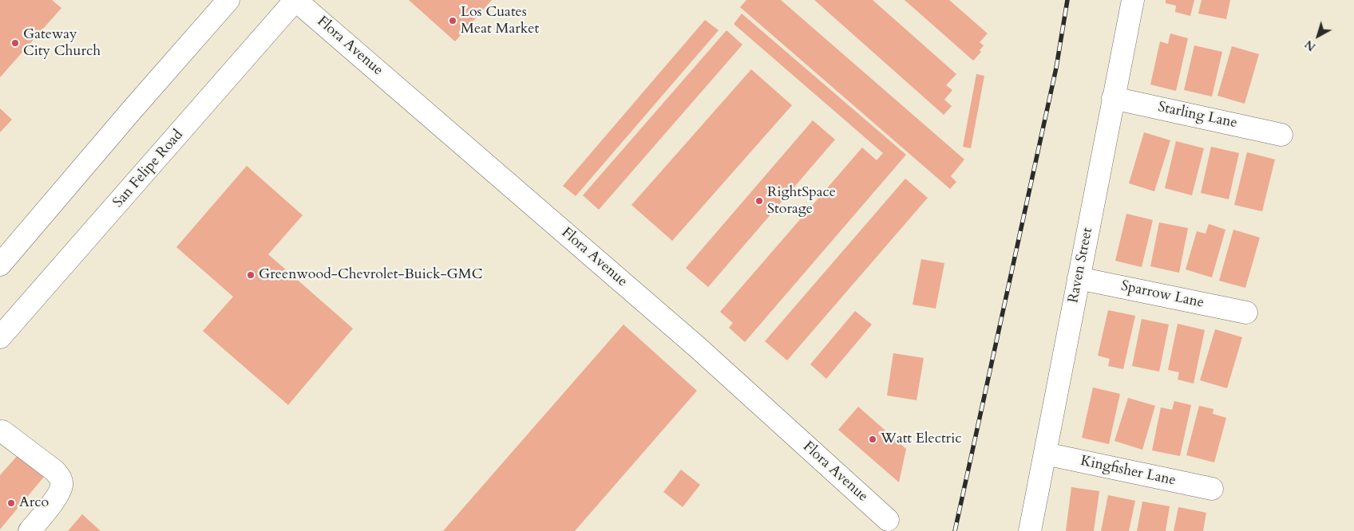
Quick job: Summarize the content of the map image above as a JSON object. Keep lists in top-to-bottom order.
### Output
{
  "streets": {
    "street": [
      "Flora Avenue",
      "Starling Lane",
      "San Felipe Road",
      "Raven Street",
      "Sparrow Lane",
      "Kingfisher Lane"
    ]
  },
  "crossings": [
    ["Flora Avenue", "San Felipe Road"],
    ["Starling Lane", "Raven Street"],
    ["Raven Street", "Sparrow Lane"],
    ["Raven Street", "Kingfisher Lane"]
  ],
  "places": [
    "Los Cuates Meat Market",
    "Gateway City Church",
    "RightSpace Storage",
    "Greenwood-Chevrolet-Buick-GMC",
    "Watt Electric",
    "Arco"
  ],
  "north": "bottom left"
}
